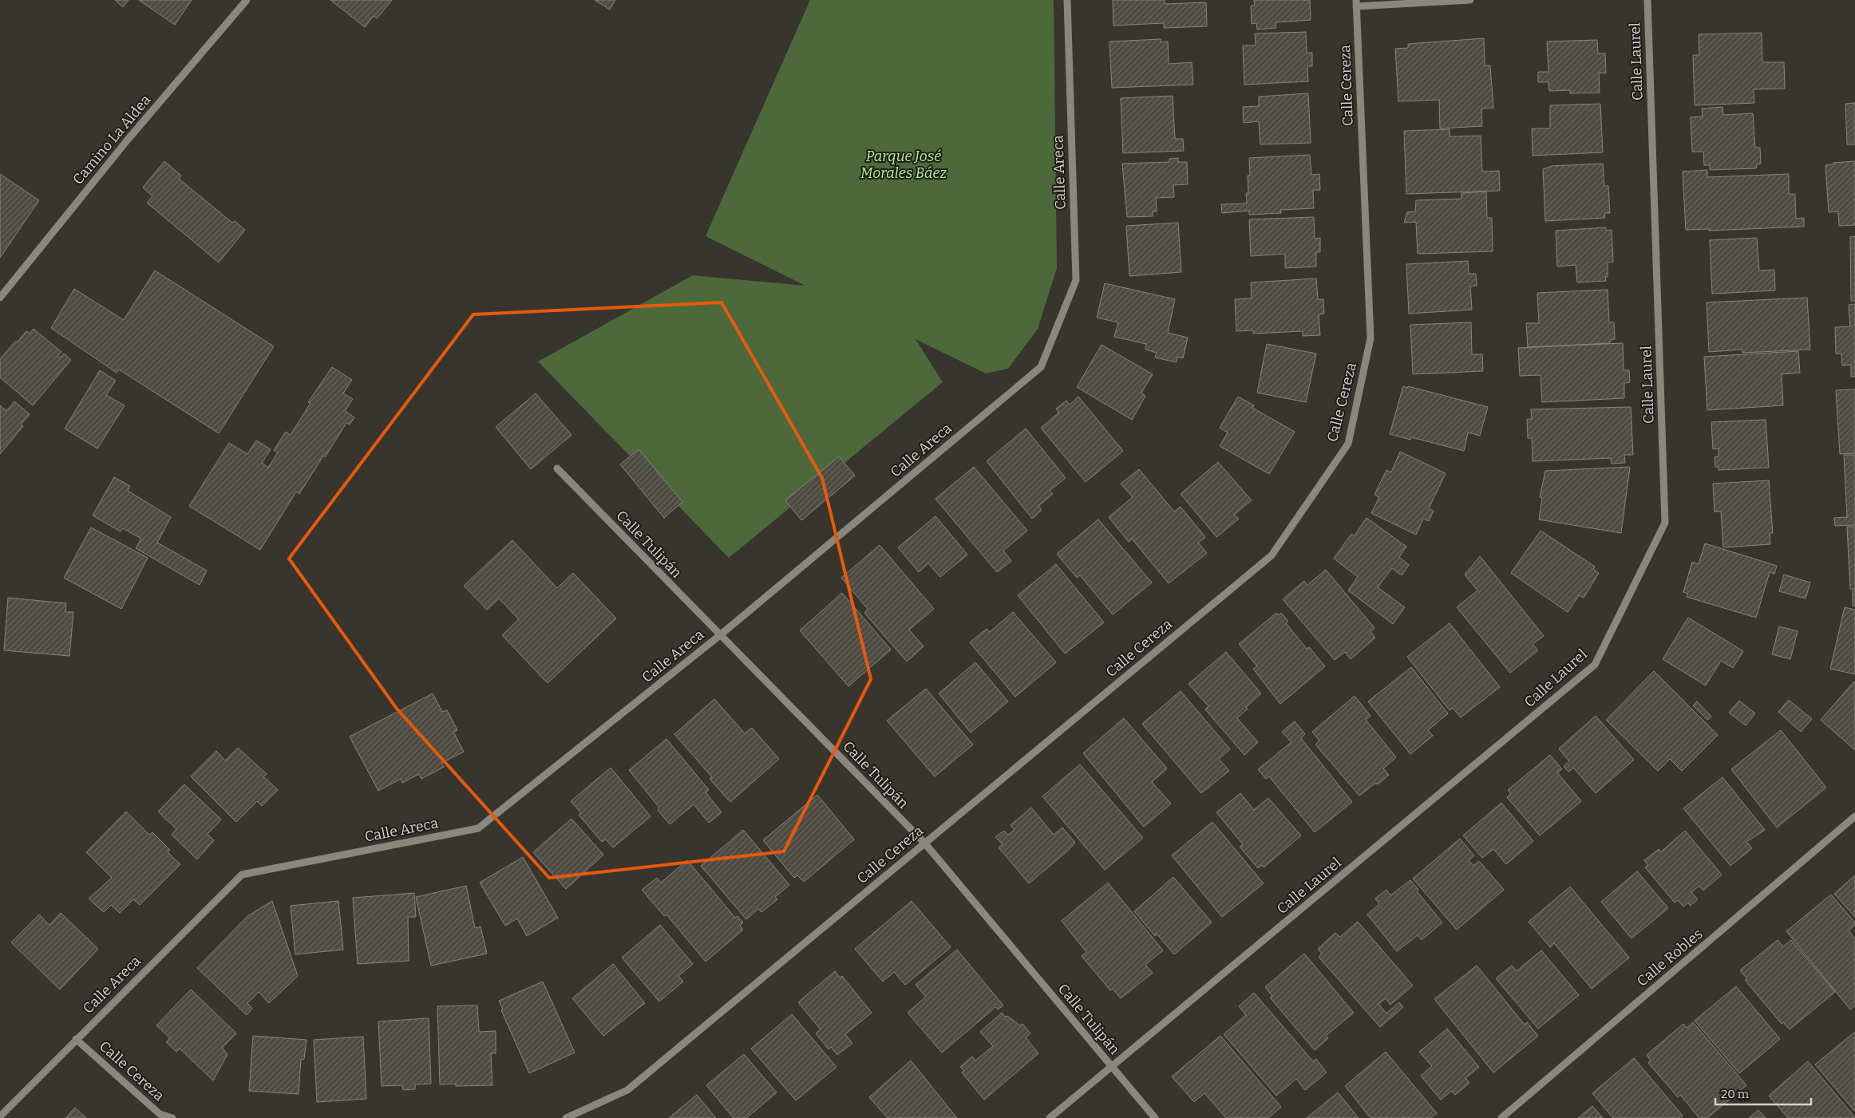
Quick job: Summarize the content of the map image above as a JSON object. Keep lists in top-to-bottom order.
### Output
{
  "streets": {
    "street": [
      "Calle Laurel",
      "Calle Cereza",
      "Camino La Aldea",
      "Calle Areca",
      "Calle Tulipán",
      "Calle Robles"
    ]
  },
  "crossings": [
    ["Calle Laurel", "Calle Tulipán"],
    ["Calle Cereza", "Calle Areca"],
    ["Calle Cereza", "Calle Tulipán"],
    ["Calle Areca", "Calle Tulipán"]
  ],
  "parks": ["Parque José Morales Báez"],
  "scale_bar": "20 m"
}
